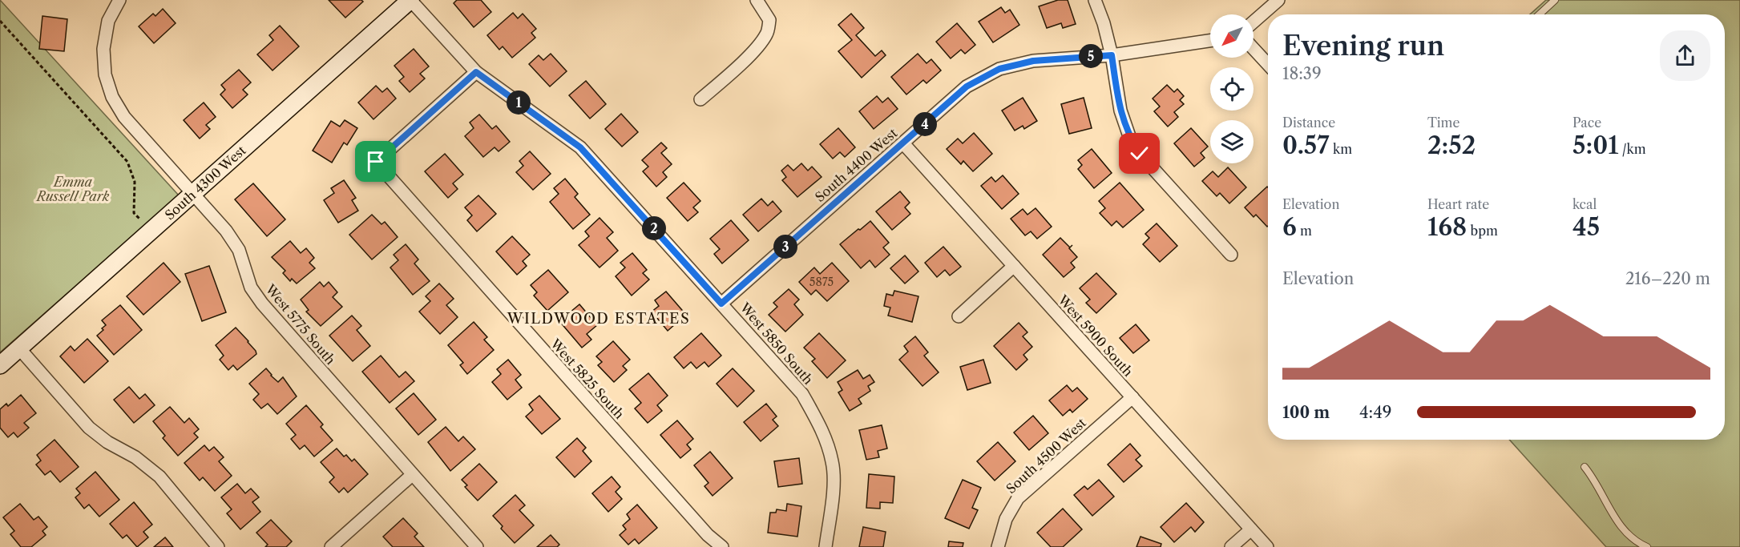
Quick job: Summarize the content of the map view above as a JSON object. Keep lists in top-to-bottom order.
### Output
{
  "streets": {
    "main road": ["South 4300 West"],
    "street": [
      "South 4400 West",
      "West 5775 South",
      "West 5900 South",
      "West 5850 South",
      "West 5825 South",
      "South 4500 West"
    ]
  },
  "crossings": [
    ["South 4400 West", "West 5900 South"],
    ["South 4400 West", "West 5850 South"],
    ["South 4300 West", "West 5775 South"],
    ["South 4300 West", "West 5850 South"],
    ["West 5900 South", "South 4500 West"],
    ["West 5850 South", "West 5825 South"]
  ],
  "districts": ["WILDWOOD ESTATES"],
  "parks": ["Emma Russell Park"],
  "house_numbers": ["5875"],
  "north": "bottom left",
  "page": {
    "heading": ["Evening run", "18:39"],
    "pins": [
      "5",
      "1",
      "4",
      "2",
      "3"
    ],
    "stats": [
      ["Distance", "0.57 km"],
      ["Time", "2:52"],
      ["Pace", "5:01 /km"],
      ["Elevation", "6 m"],
      ["Heart rate", "168 bpm"],
      ["kcal", "45"]
    ],
    "chart": ["Elevation", "216–220 m"],
    "list": [
      {
        "name": "100 m",
        "note": "4:49"
      }
    ]
  }
}
